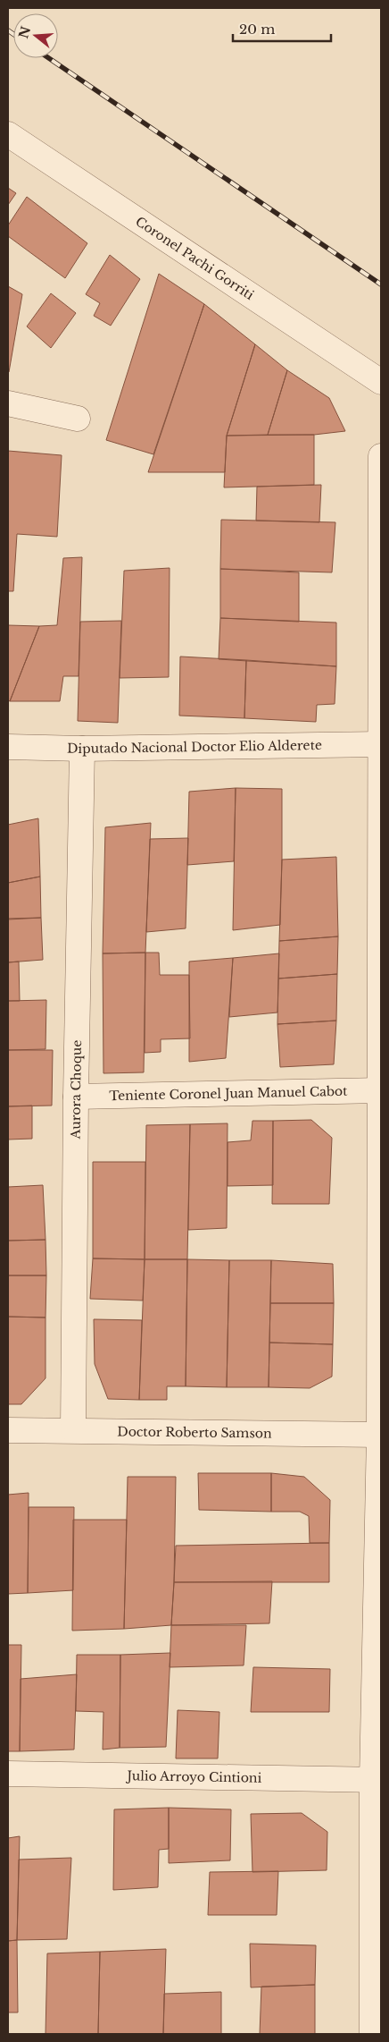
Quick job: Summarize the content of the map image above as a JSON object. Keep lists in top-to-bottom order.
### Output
{
  "streets": {
    "street": [
      "Coronel Pachi Gorriti",
      "Diputado Nacional Doctor Elio Alderete",
      "Aurora Choque",
      "Teniente Coronel Juan Manuel Cabot",
      "Doctor Roberto Samson",
      "Julio Arroyo Cintioni"
    ]
  },
  "crossings": [
    ["Diputado Nacional Doctor Elio Alderete", "Aurora Choque"],
    ["Aurora Choque", "Teniente Coronel Juan Manuel Cabot"],
    ["Aurora Choque", "Doctor Roberto Samson"]
  ],
  "scale_bar": "20 m",
  "north": "left"
}
